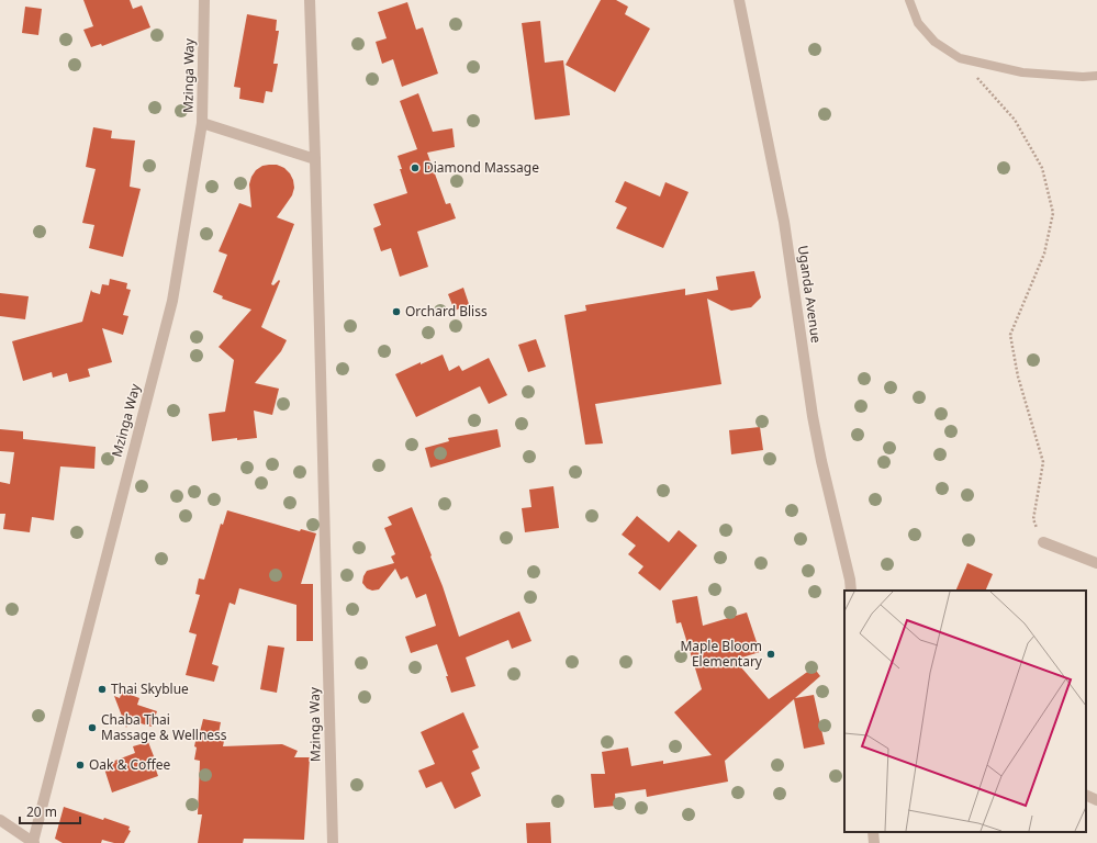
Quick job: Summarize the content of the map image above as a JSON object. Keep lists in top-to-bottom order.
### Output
{
  "streets": {
    "street": ["Mzinga Way", "Uganda Avenue"]
  },
  "places": [
    "Diamond Massage",
    "Orchard Bliss",
    "Maple Bloom Elementary",
    "Thai Skyblue",
    "Chaba Thai Massage & Wellness",
    "Oak & Coffee"
  ],
  "scale_bar": "20 m"
}
